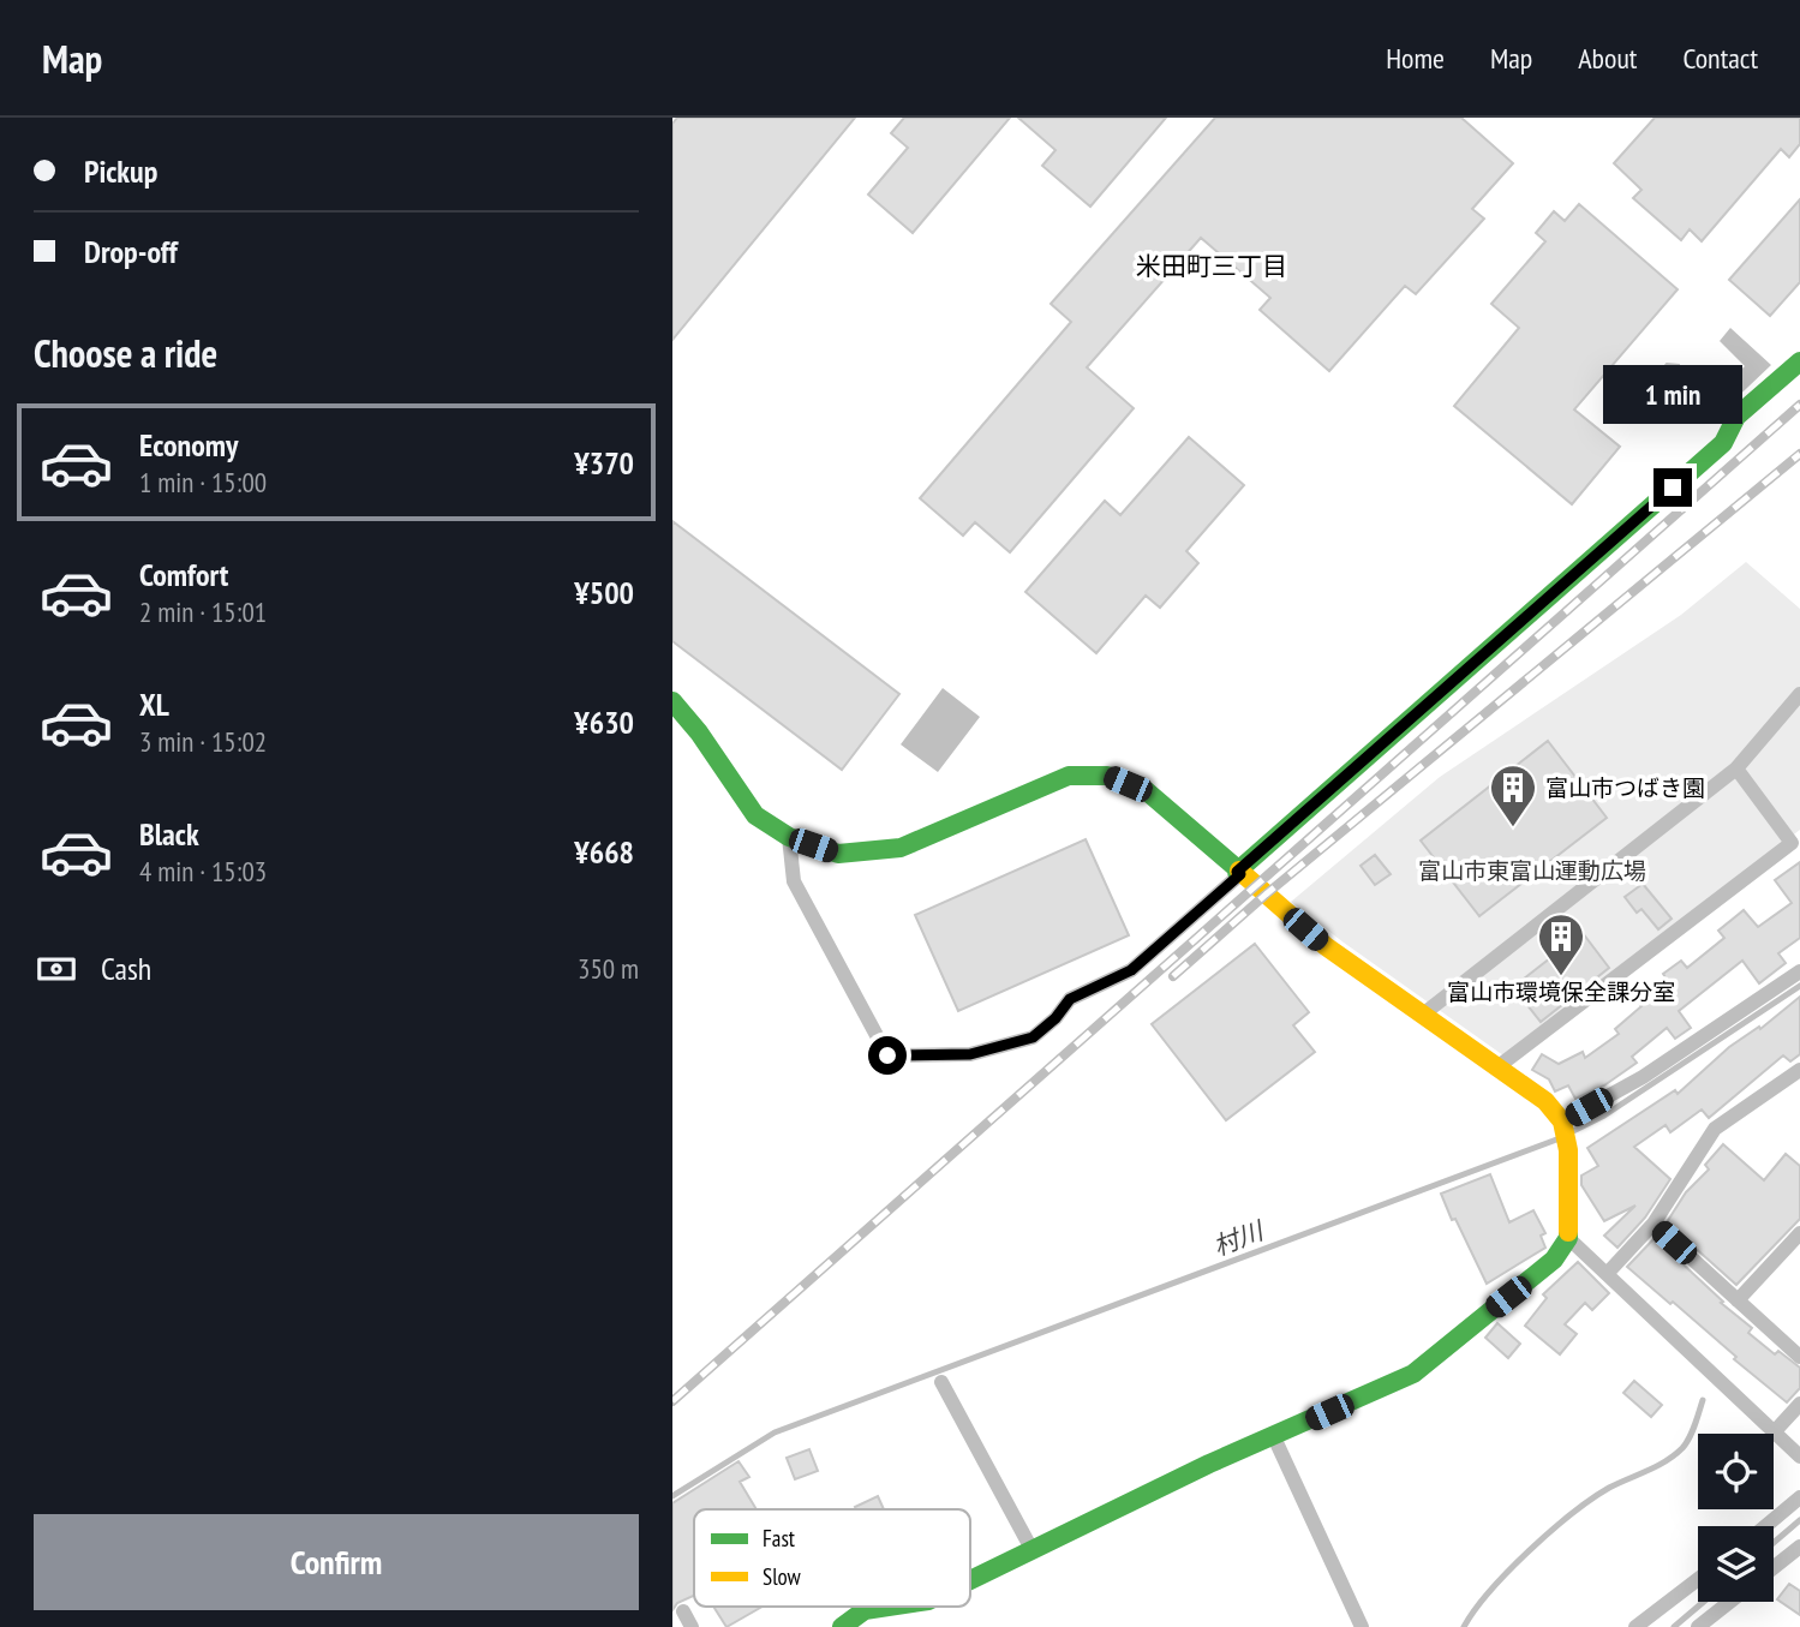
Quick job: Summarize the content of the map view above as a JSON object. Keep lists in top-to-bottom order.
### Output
{
  "districts": ["米田町三丁目"],
  "water": ["村川"],
  "parks": ["富山市東富山運動広場"],
  "places": {
    "building": ["富山市つばき園", "富山市環境保全課分室"]
  },
  "legend": ["Fast", "Slow"],
  "page": {
    "header": "Map",
    "nav": [
      "Home",
      "Map",
      "About",
      "Contact"
    ],
    "banner": ["Pickup", "Drop-off"],
    "heading": "Choose a ride",
    "bubble": "1 min",
    "list": [
      {
        "name": "Economy",
        "note": "1 min · 15:00",
        "value": "¥370"
      },
      {
        "name": "Comfort",
        "note": "2 min · 15:01",
        "value": "¥500"
      },
      {
        "name": "XL",
        "note": "3 min · 15:02",
        "value": "¥630"
      },
      {
        "name": "Black",
        "note": "4 min · 15:03",
        "value": "¥668"
      }
    ],
    "pay": ["Cash", "350 m"],
    "buttons": "Confirm"
  }
}
